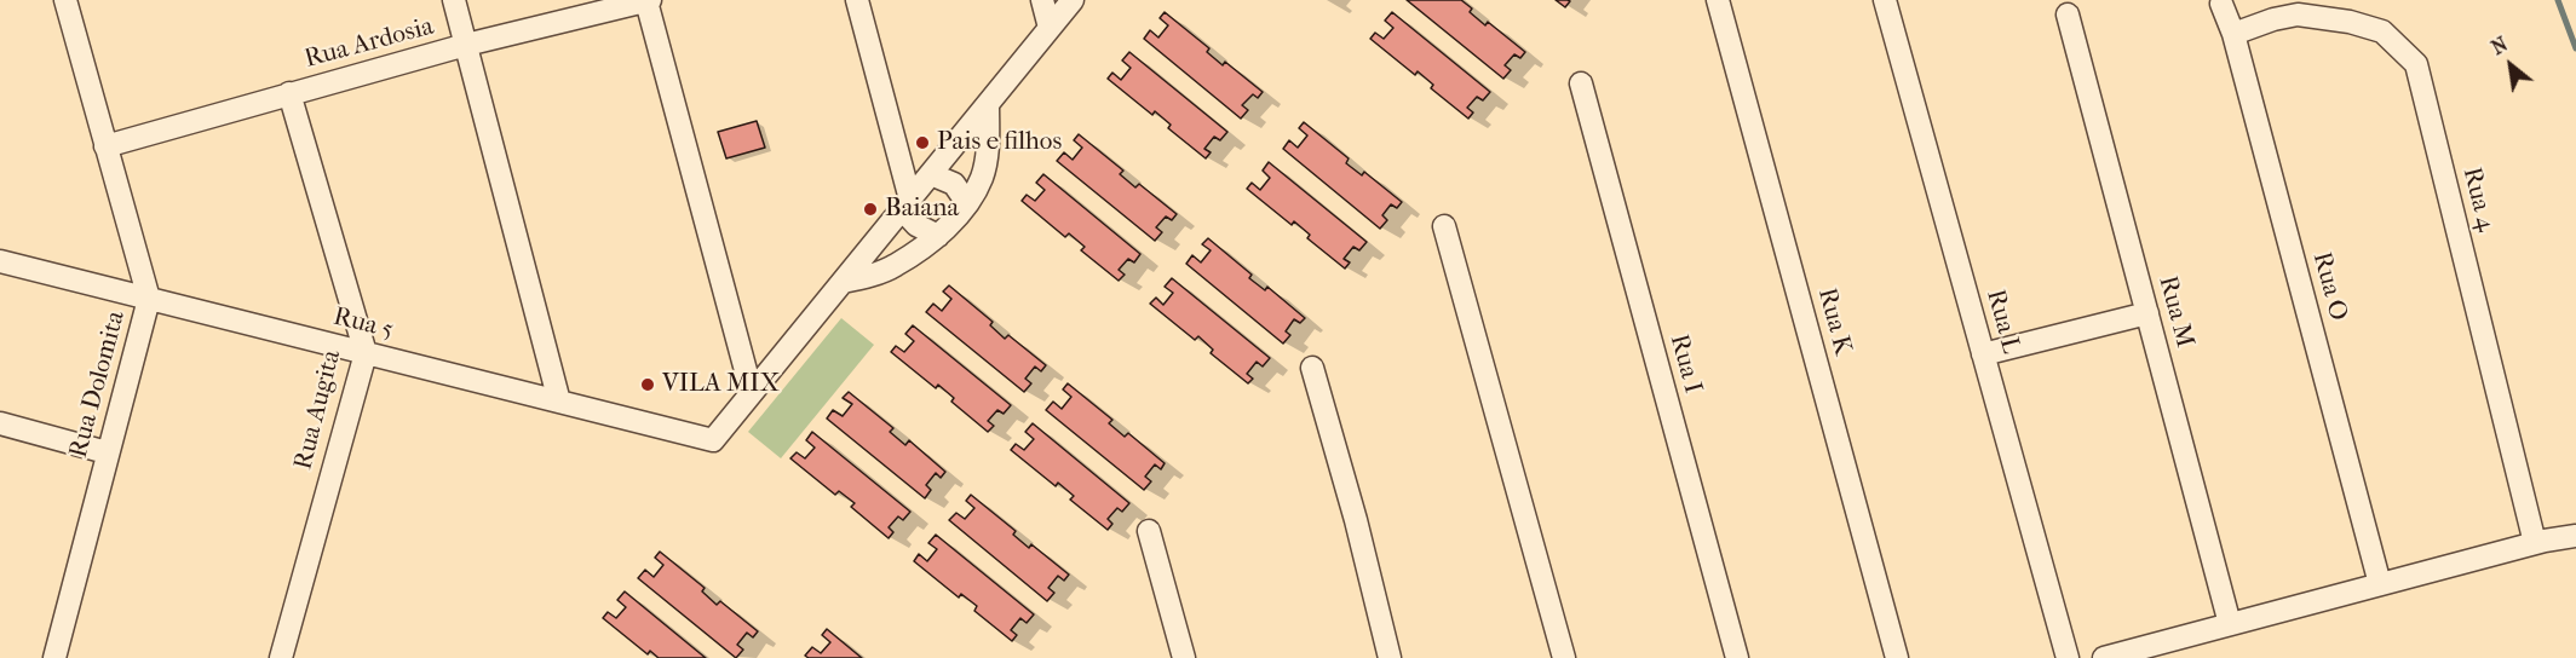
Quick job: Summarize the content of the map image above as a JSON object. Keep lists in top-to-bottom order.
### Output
{
  "streets": {
    "street": [
      "Rua Ardosia",
      "Rua 4",
      "Rua O",
      "Rua M",
      "Rua K",
      "Rua L",
      "Rua 5",
      "Rua I",
      "Rua Dolomita",
      "Rua Augita"
    ]
  },
  "crossings": [
    ["Rua Ardosia", "Rua Dolomita"],
    ["Rua Ardosia", "Rua Augita"],
    ["Rua 4", "Rua O"],
    ["Rua 5", "Rua Dolomita"],
    ["Rua 5", "Rua Augita"]
  ],
  "places": ["Pais e filhos", "Baiana", "VILA MIX"],
  "north": "top left"
}
